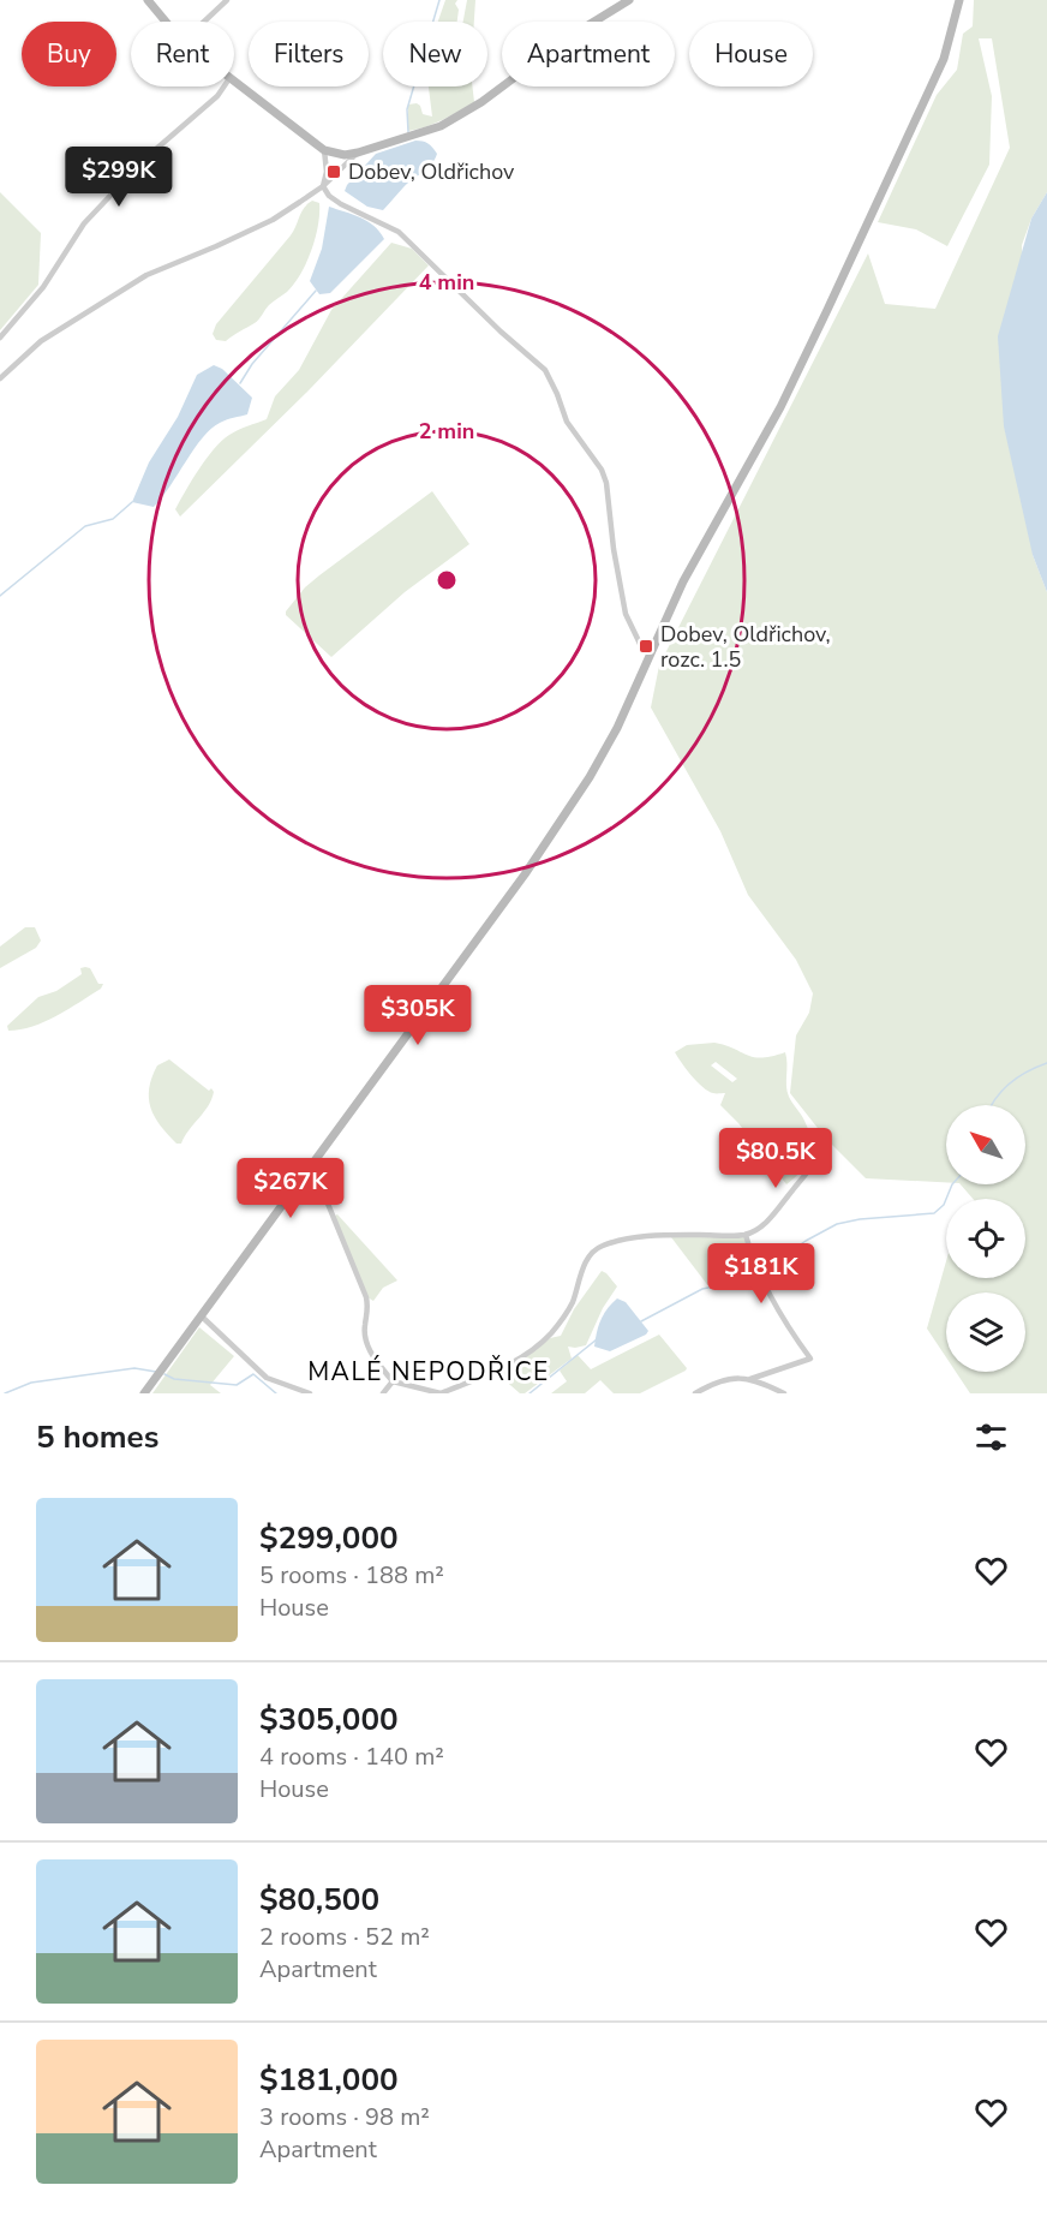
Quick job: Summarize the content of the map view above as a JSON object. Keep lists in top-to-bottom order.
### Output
{
  "districts": ["MALÉ NEPODŘICE"],
  "places": {
    "transit": ["Dobev, Oldřichov", "Dobev, Oldřichov, rozc. 1.5"]
  },
  "north": "top left",
  "page": {
    "chip": [
      "Buy",
      "Rent",
      "Filters",
      "New",
      "Apartment",
      "House"
    ],
    "price": [
      "$299K",
      "$305K",
      "$80.5K",
      "$267K",
      "$181K"
    ],
    "heading": "5 homes",
    "list": [
      {
        "name": "$299,000",
        "note": "5 rooms · 188 m² · House"
      },
      {
        "name": "$305,000",
        "note": "4 rooms · 140 m² · House"
      },
      {
        "name": "$80,500",
        "note": "2 rooms · 52 m² · Apartment"
      },
      {
        "name": "$181,000",
        "note": "3 rooms · 98 m² · Apartment"
      }
    ]
  },
  "rings": ["4 min", "2 min"]
}
